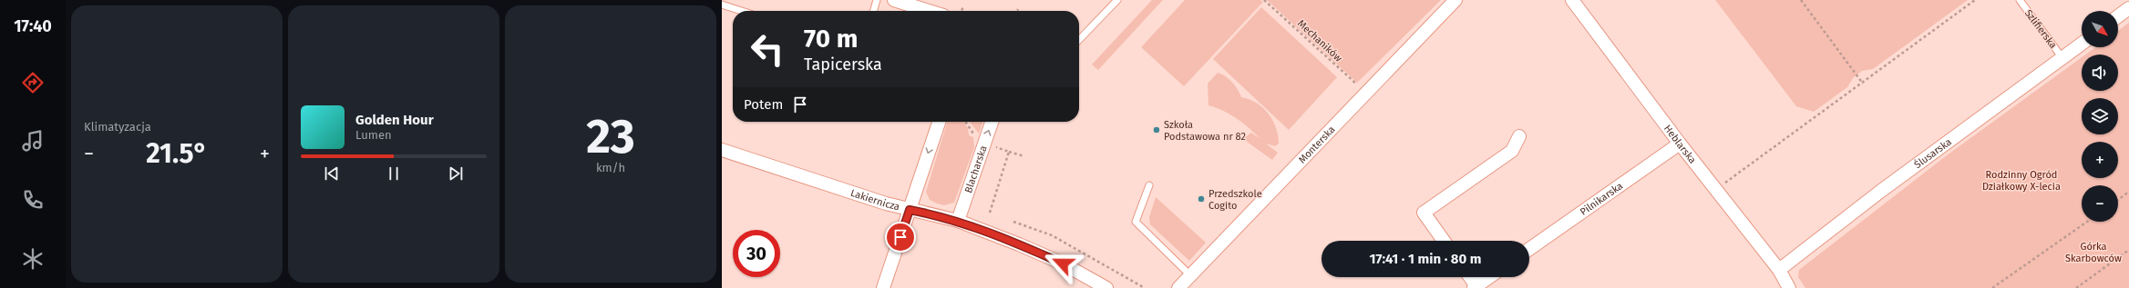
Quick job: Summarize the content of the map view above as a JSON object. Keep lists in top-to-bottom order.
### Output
{
  "streets": {
    "street": [
      "Monterska",
      "Heblarska",
      "Ślusarska",
      "Blacharska",
      "Pilnikarska",
      "Lakiernicza"
    ],
    "lane": ["Szlifierska"],
    "path": ["Mechaników"]
  },
  "crossings": [
    ["Szlifierska", "Ślusarska"],
    ["Mechaników", "Monterska"],
    ["Heblarska", "Ślusarska"],
    ["Heblarska", "Pilnikarska"],
    ["Blacharska", "Lakiernicza"]
  ],
  "parks": ["Rodzinny Ogród Działkowy X-lecia", "Górka Skarbowców"],
  "places": ["Szkoła Podstawowa nr 82", "Przedszkole Cogito"],
  "north": "bottom right",
  "page": {
    "tabs": "17:40",
    "tile": [
      "Klimatyzacja",
      ["23", "km/h"]
    ],
    "map_buttons": ["+", "−"],
    "turn": ["70 m", "Tapicerska"],
    "then": "Potem",
    "song": ["Golden Hour", "Lumen"],
    "heat": ["−", "21.5°", "+"],
    "limit": "30",
    "trip": "17:41 · 1 min · 80 m"
  }
}
